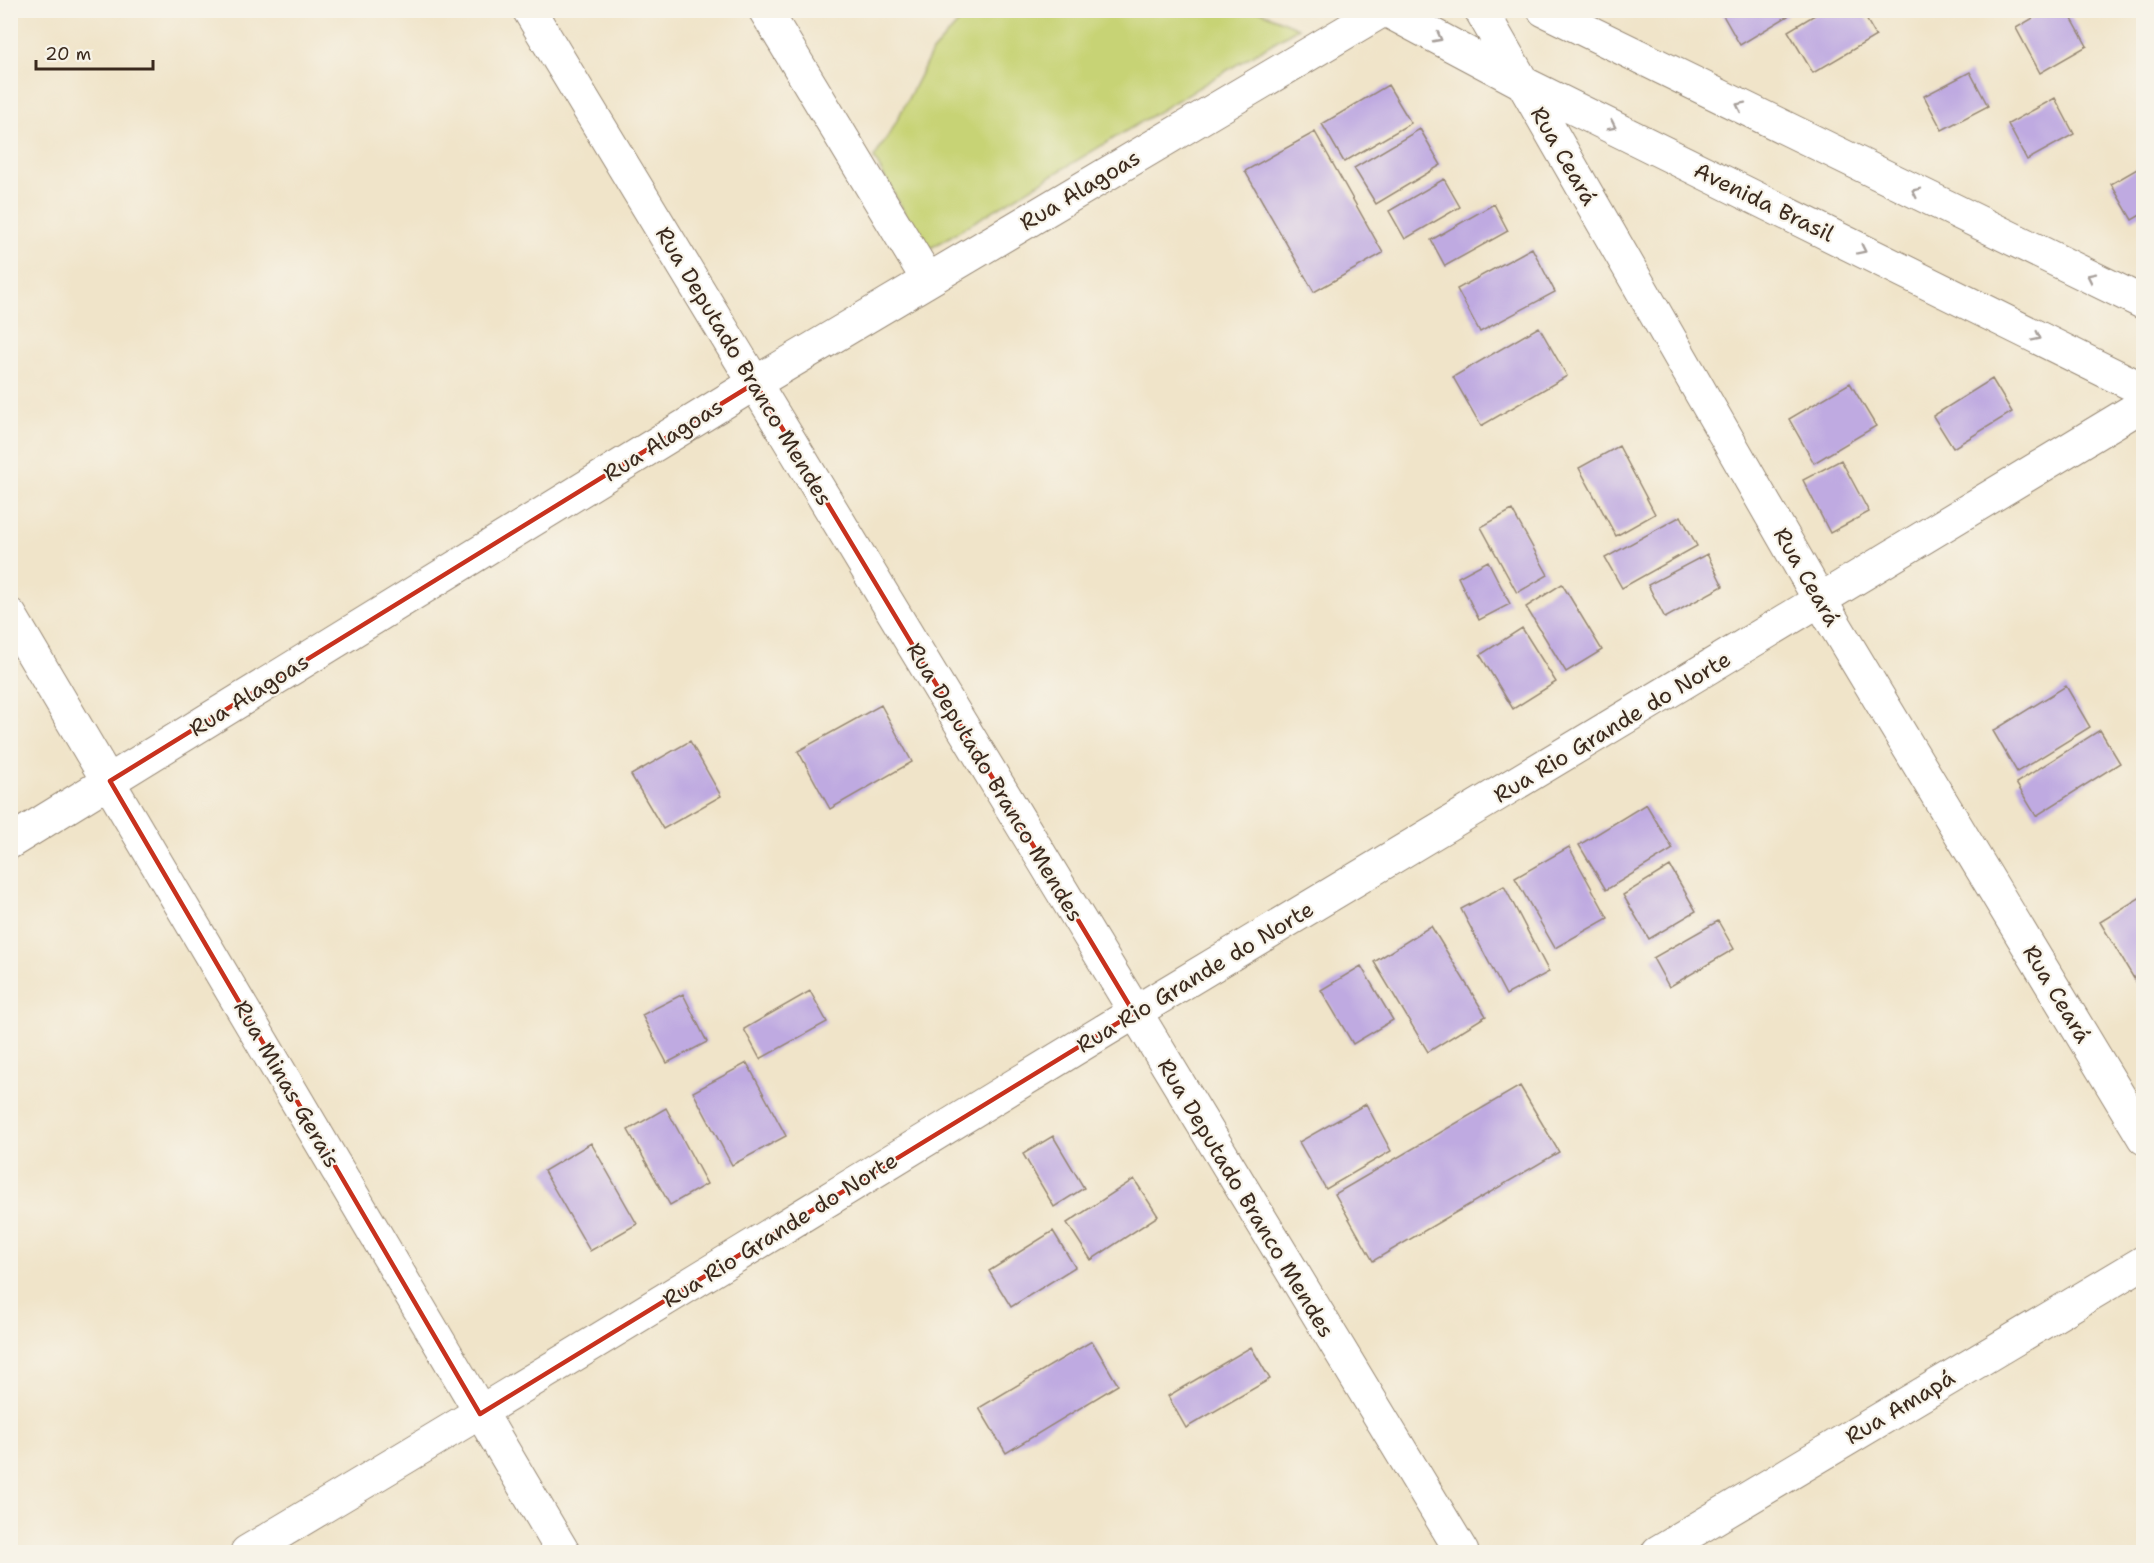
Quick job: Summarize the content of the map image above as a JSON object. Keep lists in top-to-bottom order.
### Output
{
  "streets": {
    "street": [
      "Rua Ceará",
      "Rua Alagoas",
      "Avenida Brasil",
      "Rua Deputado Branco Mendes",
      "Rua Rio Grande do Norte",
      "Rua Minas Gerais",
      "Rua Amapá"
    ]
  },
  "crossings": [
    ["Rua Ceará", "Avenida Brasil"],
    ["Rua Ceará", "Rua Rio Grande do Norte"],
    ["Rua Alagoas", "Avenida Brasil"],
    ["Rua Alagoas", "Rua Deputado Branco Mendes"],
    ["Rua Alagoas", "Rua Minas Gerais"],
    ["Rua Deputado Branco Mendes", "Rua Rio Grande do Norte"],
    ["Rua Rio Grande do Norte", "Rua Minas Gerais"]
  ],
  "scale_bar": "20 m"
}
